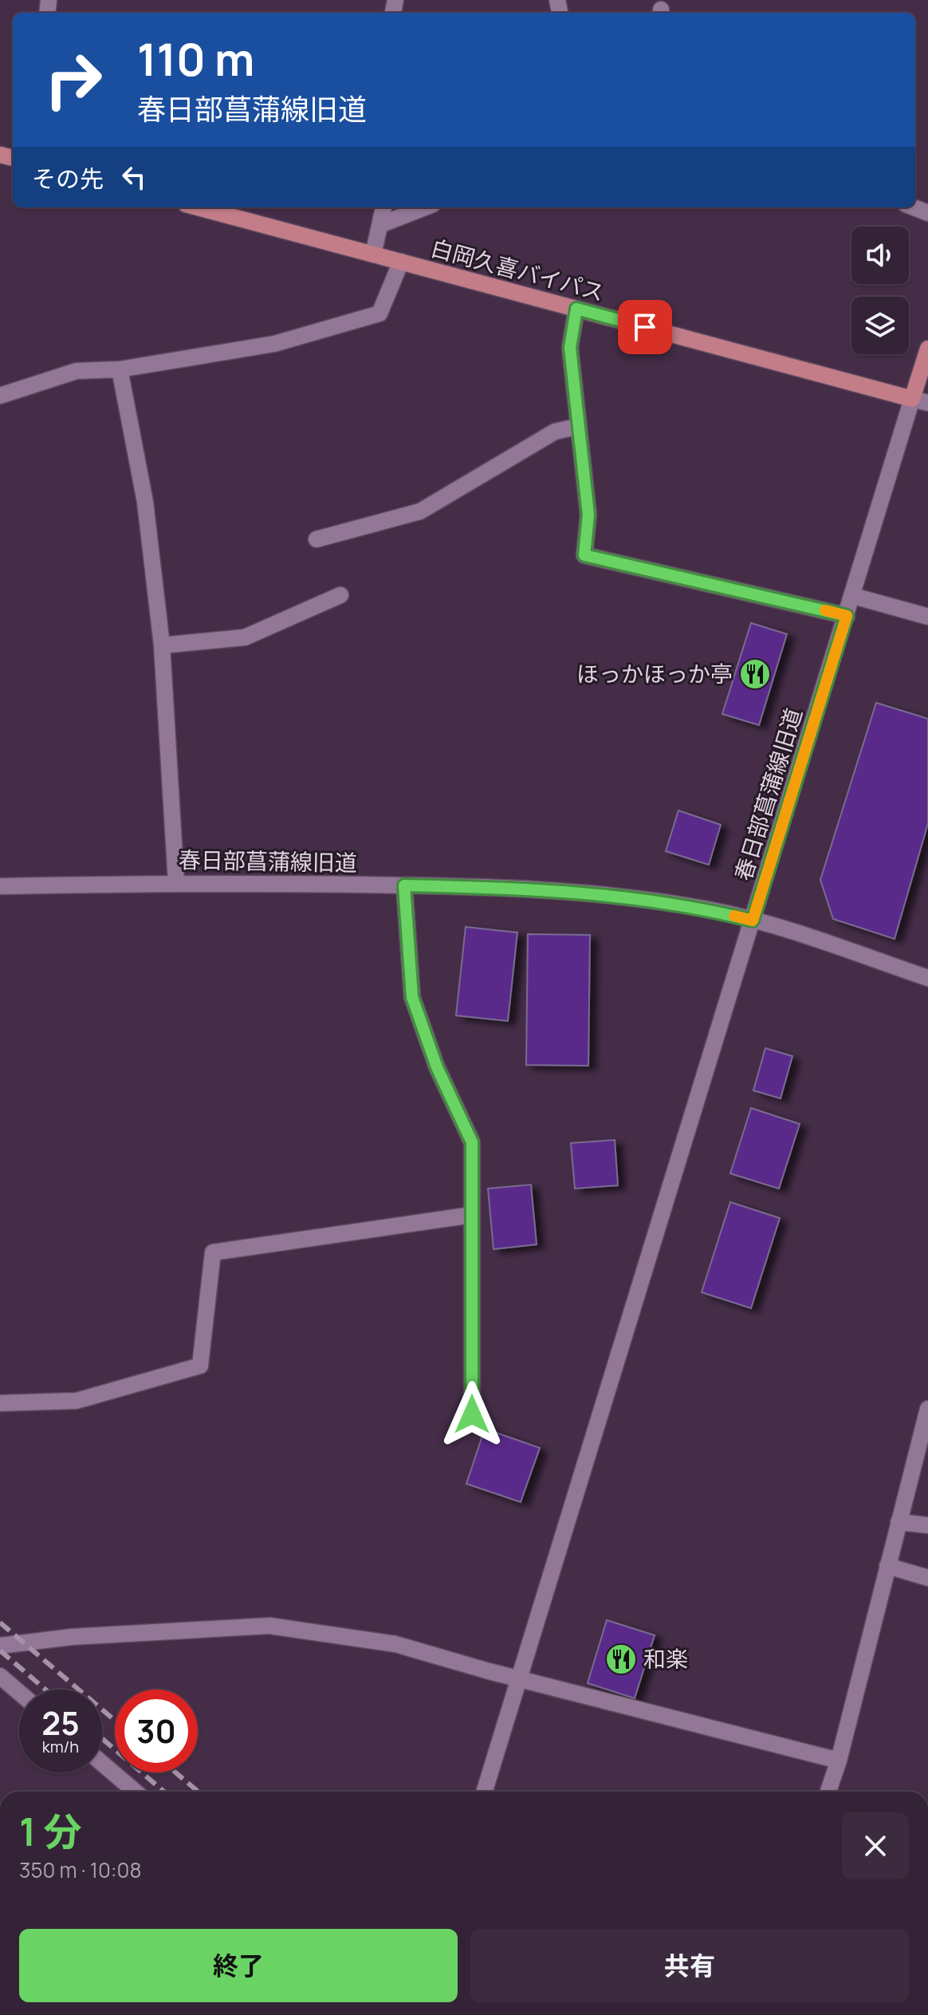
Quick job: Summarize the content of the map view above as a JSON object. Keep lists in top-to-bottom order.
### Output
{
  "streets": {
    "main road": ["白岡久喜バイパス"],
    "street": ["春日部菖蒲線旧道"]
  },
  "crossings": [
    ["白岡久喜バイパス", "春日部菖蒲線旧道"]
  ],
  "places": {
    "restaurant": ["ほっかほっか亭", "和楽"]
  },
  "page": {
    "turn": ["110 m", "春日部菖蒲線旧道"],
    "then": "その先",
    "speed": "25 km/h",
    "limit": "30",
    "heading": ["1 分", "350 m · 10:08"],
    "buttons": ["終了", "共有"]
  }
}
